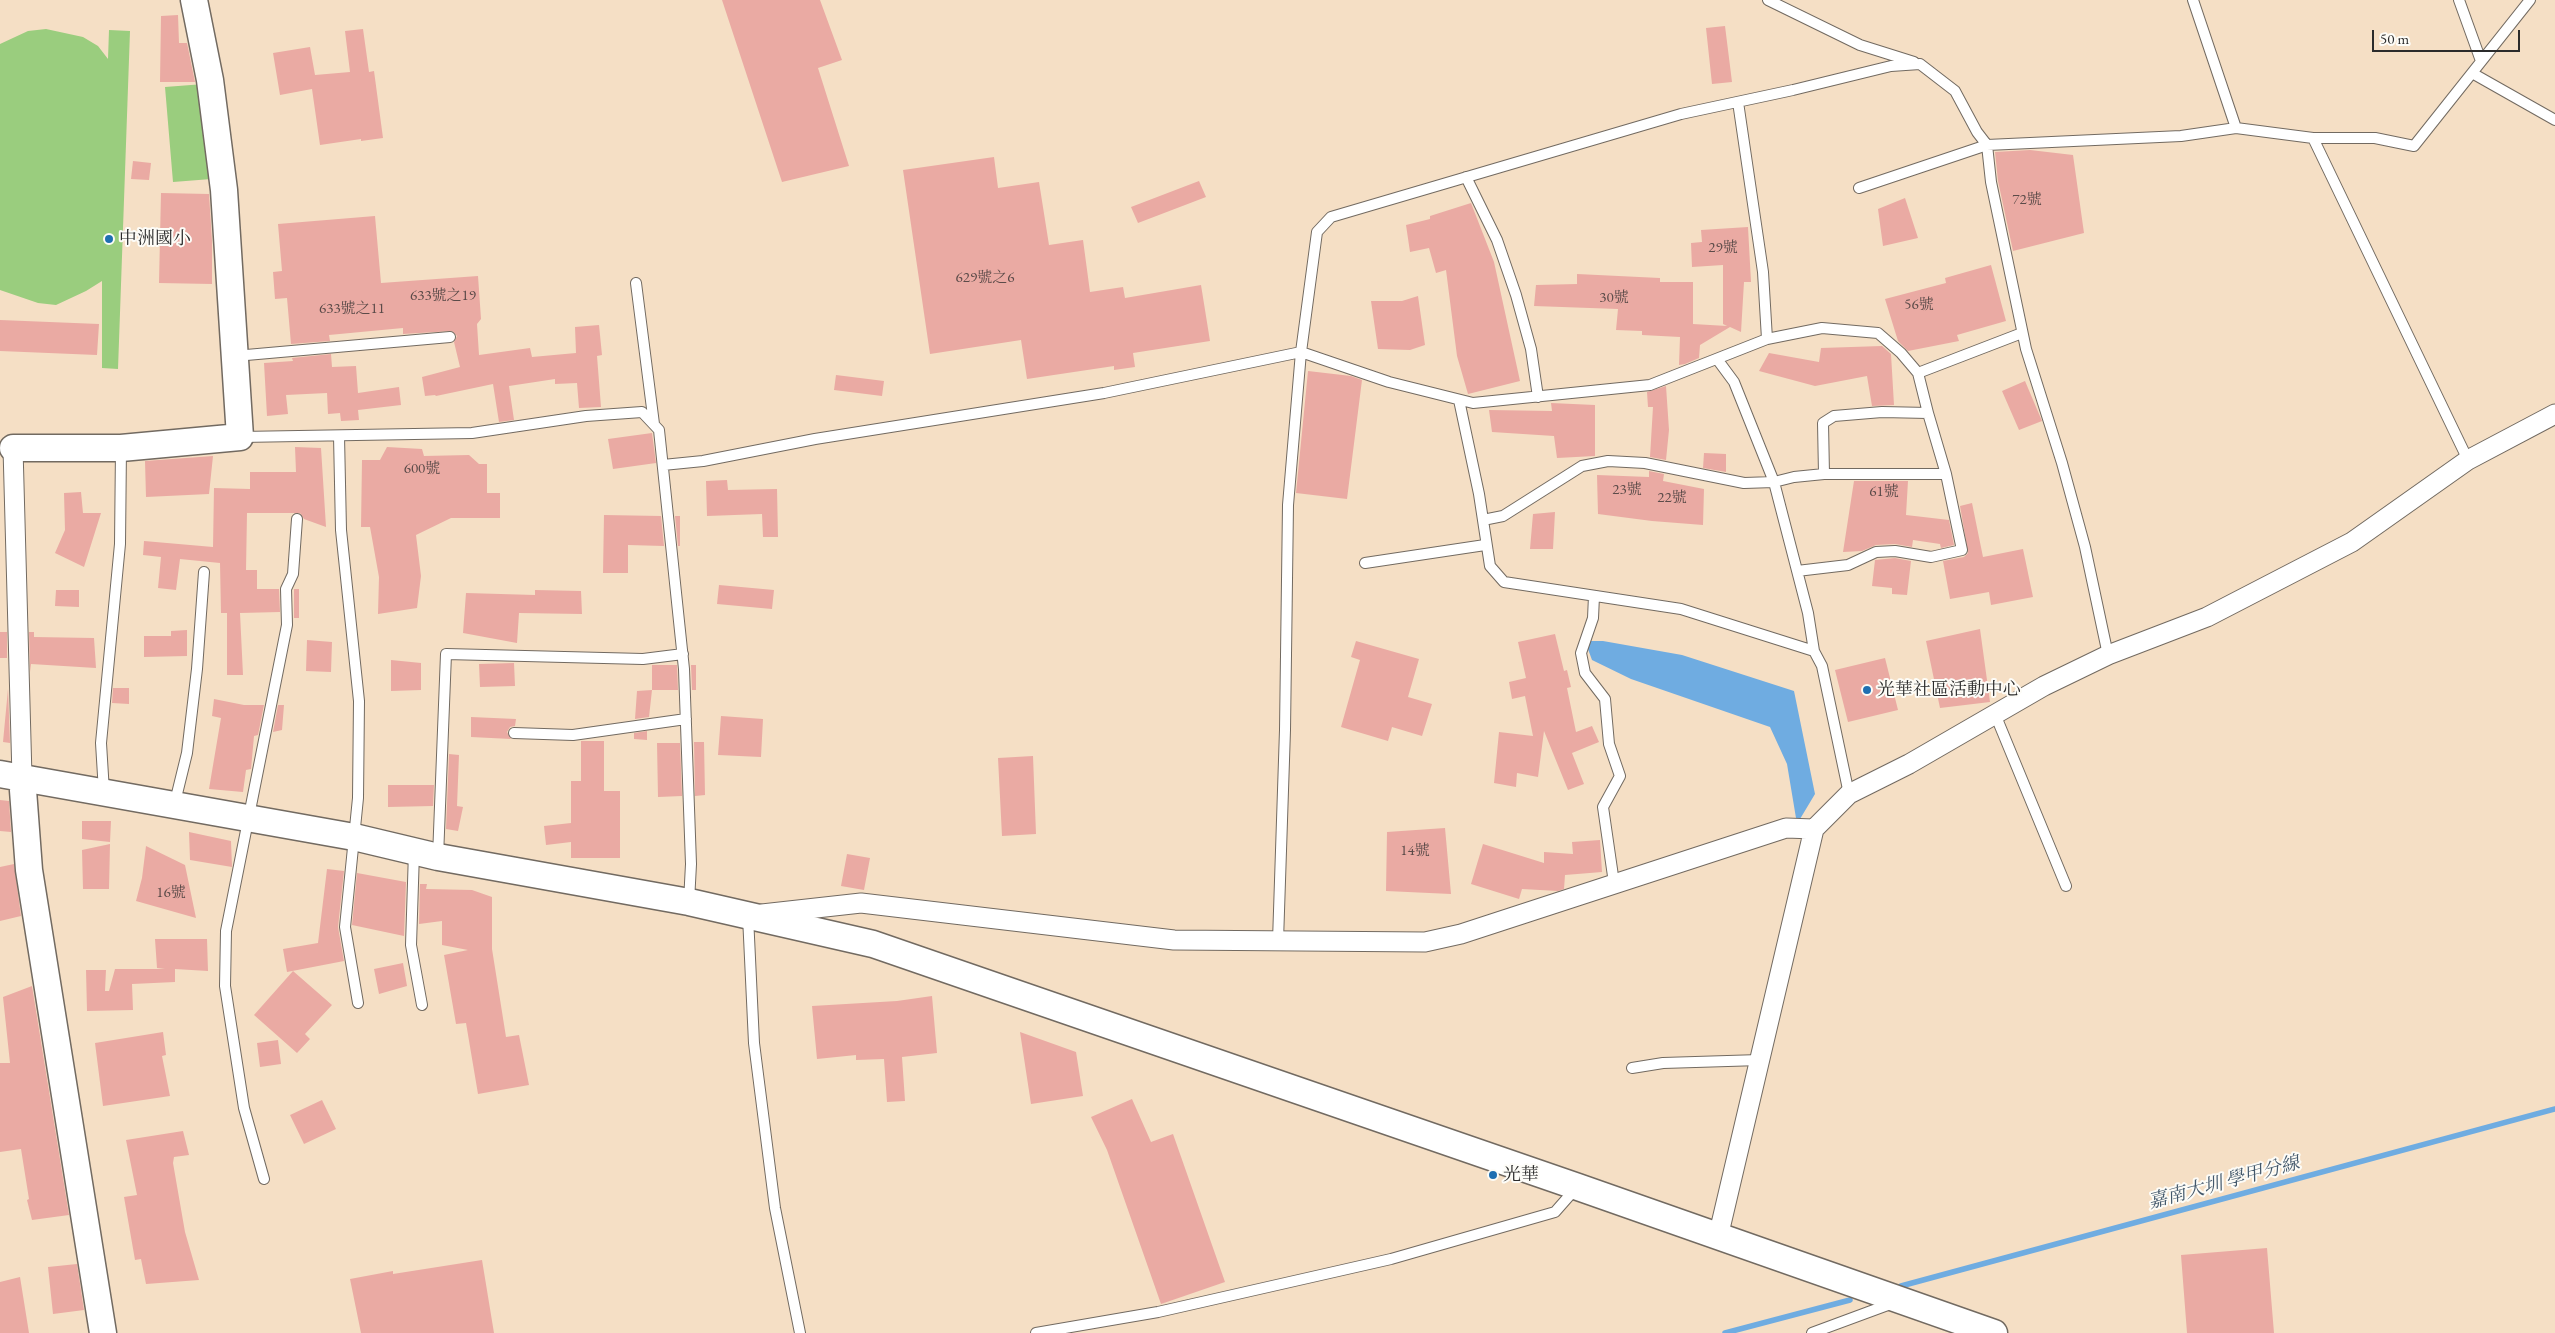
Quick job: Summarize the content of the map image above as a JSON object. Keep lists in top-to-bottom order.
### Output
{
  "water": ["嘉南大圳 學甲分線"],
  "places": ["中洲國小", "光華社區活動中心", "光華"],
  "house_numbers": [
    "72號",
    "29號",
    "629號之6",
    "633號之19",
    "30號",
    "56號",
    "633號之11",
    "600號",
    "23號",
    "61號",
    "22號",
    "14號",
    "16號"
  ],
  "scale_bar": "50 m"
}
